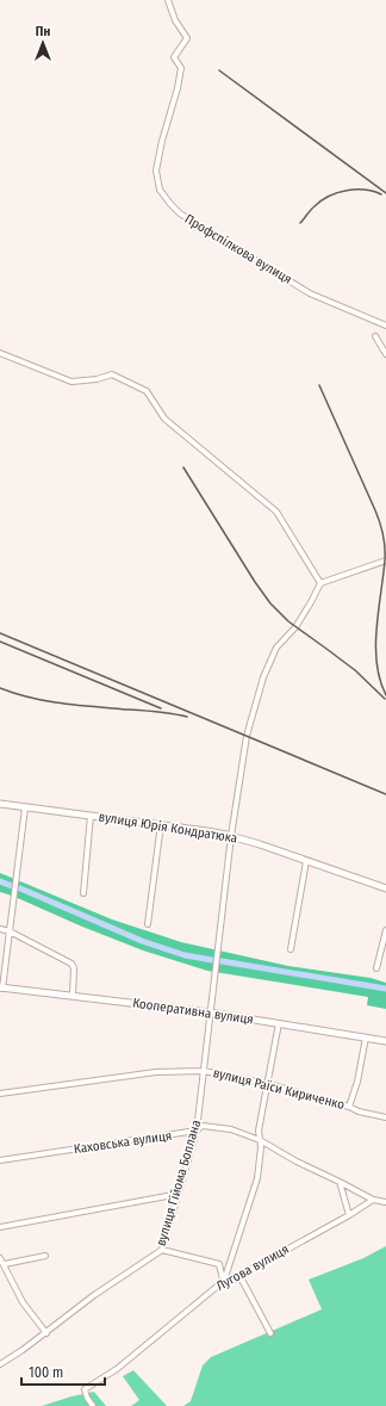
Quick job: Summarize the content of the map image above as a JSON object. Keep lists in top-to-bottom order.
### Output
{
  "streets": {
    "street": [
      "Профспілкова вулиця",
      "вулиця Юрія Кондратюка",
      "Кооперативна вулиця",
      "вулиця Раїси Кириченко",
      "Каховська вулиця",
      "вулиця Гійома Боплана",
      "Лугова вулиця"
    ]
  },
  "crossings": [
    ["вулиця Юрія Кондратюка", "вулиця Гійома Боплана"],
    ["Кооперативна вулиця", "вулиця Гійома Боплана"],
    ["вулиця Раїси Кириченко", "вулиця Гійома Боплана"],
    ["Каховська вулиця", "вулиця Гійома Боплана"],
    ["Каховська вулиця", "Лугова вулиця"]
  ],
  "scale_bar": "100 m",
  "north": "top"
}
